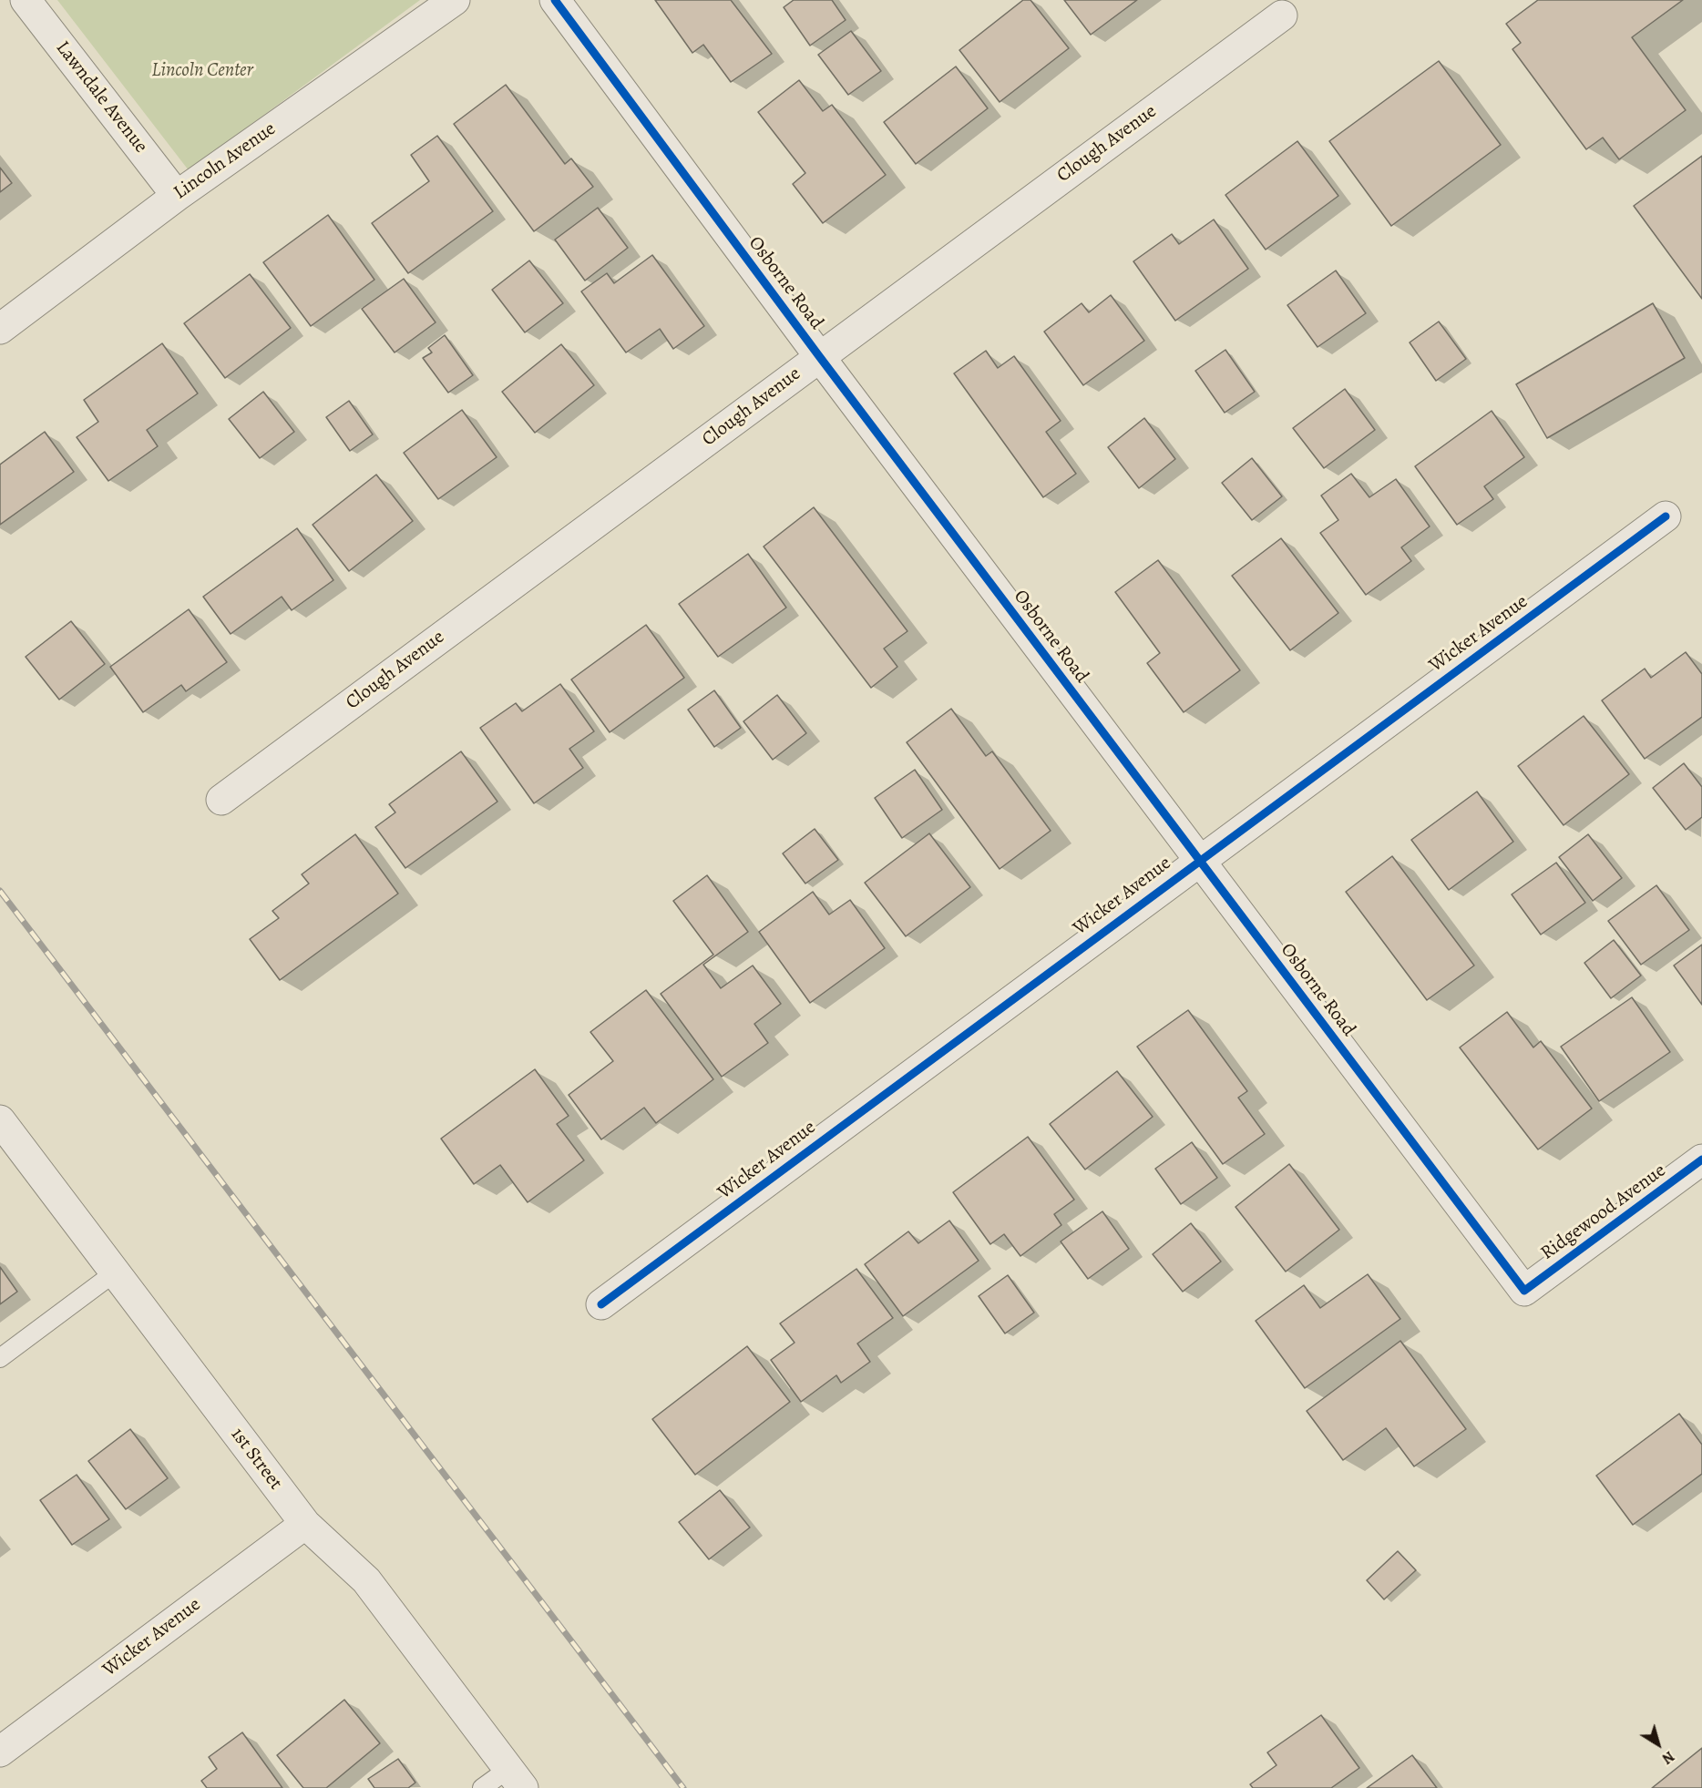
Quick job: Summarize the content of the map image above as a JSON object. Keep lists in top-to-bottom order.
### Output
{
  "streets": {
    "street": [
      "Lawndale Avenue",
      "Clough Avenue",
      "Lincoln Avenue",
      "Osborne Road",
      "Wicker Avenue",
      "Ridgewood Avenue",
      "1st Street"
    ]
  },
  "crossings": [
    ["Lawndale Avenue", "Lincoln Avenue"],
    ["Clough Avenue", "Osborne Road"],
    ["Osborne Road", "Wicker Avenue"],
    ["Osborne Road", "Ridgewood Avenue"],
    ["Wicker Avenue", "1st Street"]
  ],
  "parks": ["Lincoln Center"],
  "north": "bottom right"
}
